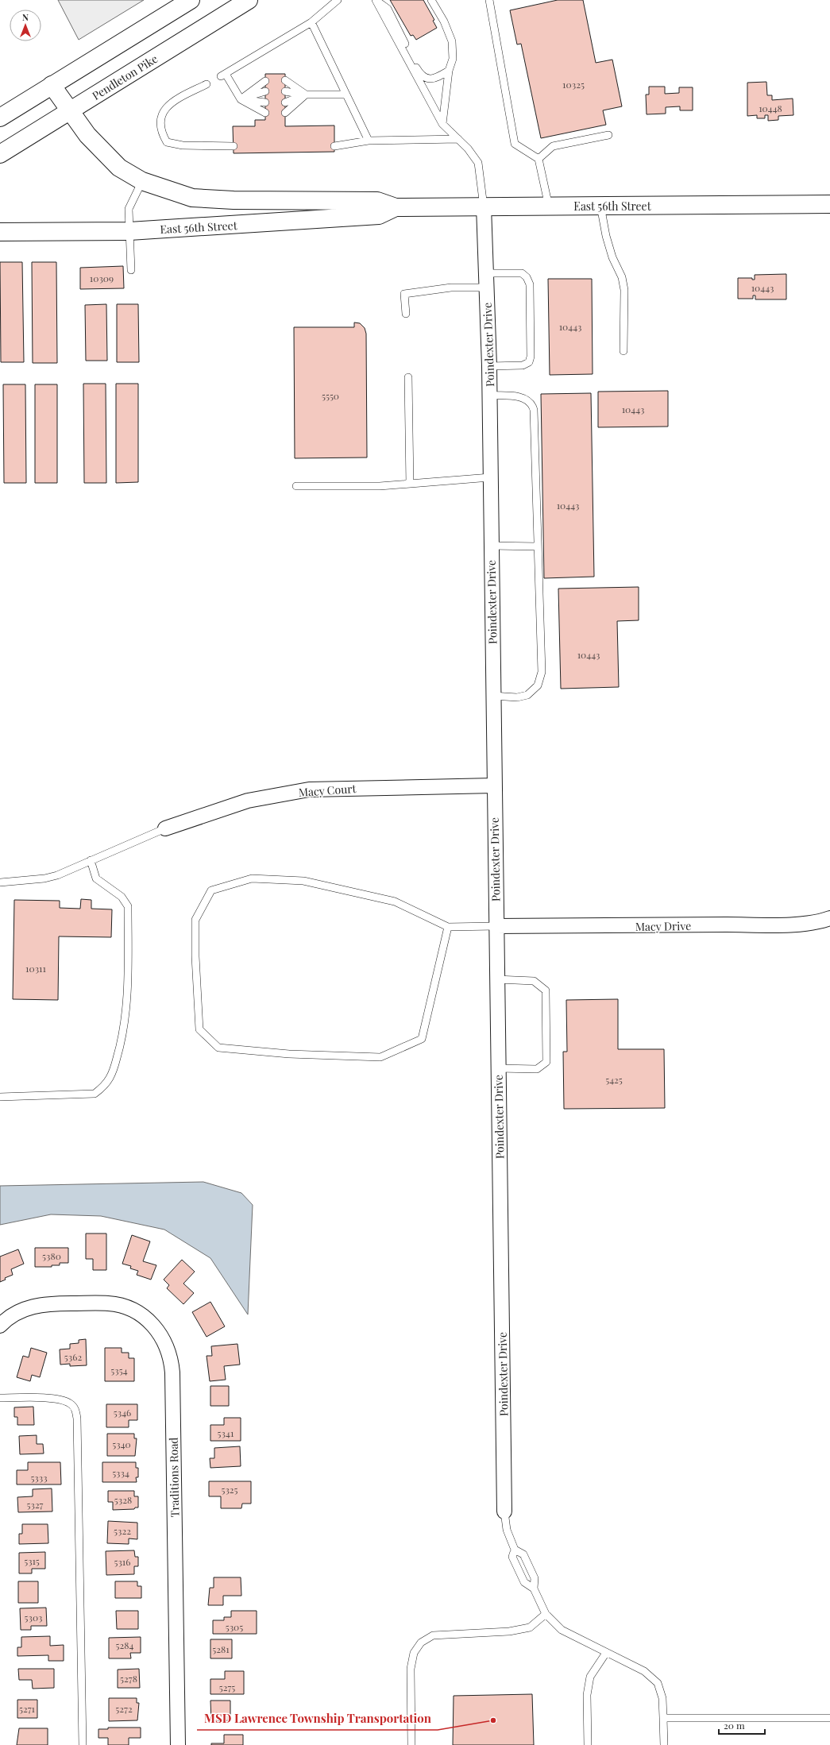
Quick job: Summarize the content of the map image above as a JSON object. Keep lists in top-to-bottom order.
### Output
{
  "streets": {
    "main road": ["Pendleton Pike", "East 56th Street"],
    "street": [
      "Poindexter Drive",
      "Macy Court",
      "Macy Drive",
      "Traditions Road"
    ]
  },
  "crossings": [
    ["Pendleton Pike", "East 56th Street"],
    ["East 56th Street", "Poindexter Drive"],
    ["Poindexter Drive", "Macy Court"],
    ["Poindexter Drive", "Macy Drive"]
  ],
  "places": ["MSD Lawrence Township Transportation"],
  "house_numbers": [
    "10325",
    "10448",
    "10309",
    "10443",
    "10443",
    "5550",
    "10443",
    "10443",
    "10443",
    "10311",
    "5425",
    "5380",
    "5362",
    "5354",
    "5346",
    "5341",
    "5340",
    "5334",
    "5333",
    "5325",
    "5328",
    "5327",
    "5322",
    "5315",
    "5316",
    "5303",
    "5305",
    "5284",
    "5281",
    "5278",
    "5275",
    "5271",
    "5272"
  ],
  "scale_bar": "20 m",
  "north": "top"
}
